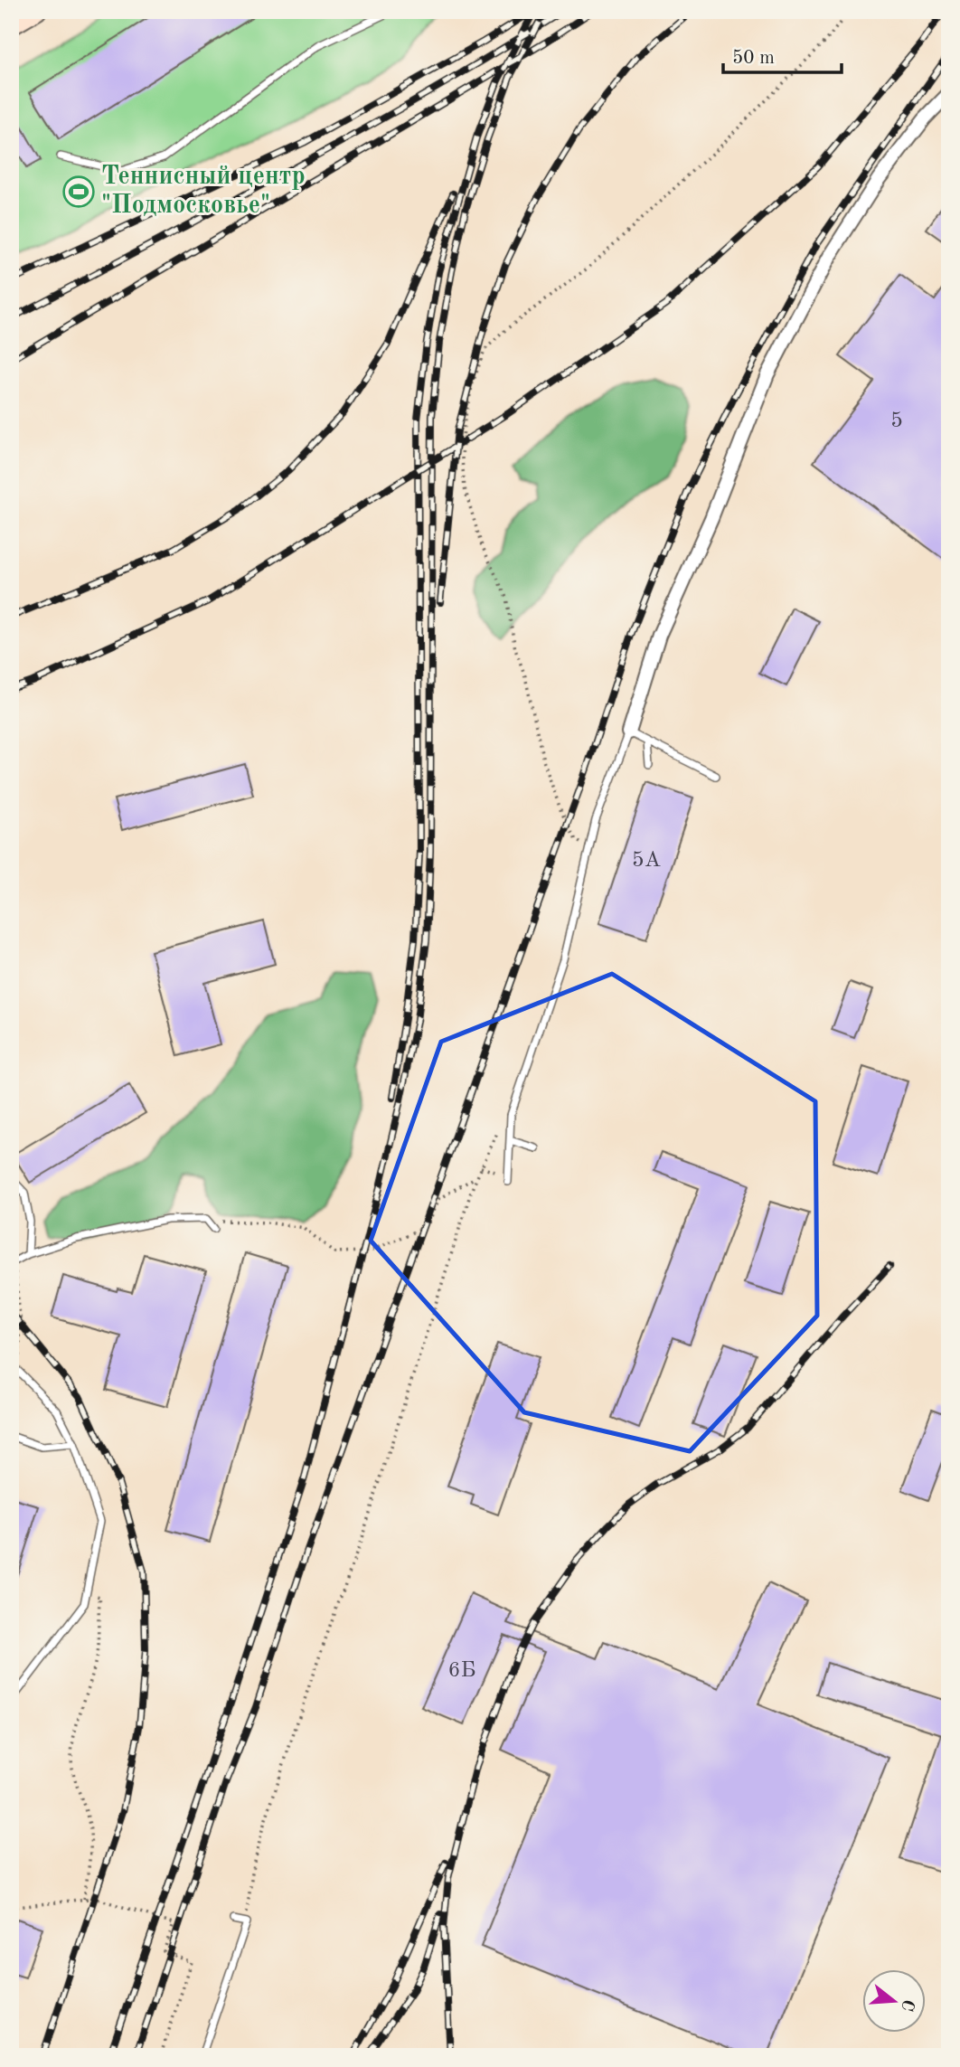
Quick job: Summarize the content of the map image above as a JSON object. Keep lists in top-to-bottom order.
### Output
{
  "places": {
    "sports": ["Теннисный центр \"Подмосковье\""]
  },
  "house_numbers": ["5", "5А", "6Б"],
  "scale_bar": "50 m",
  "north": "right"
}
